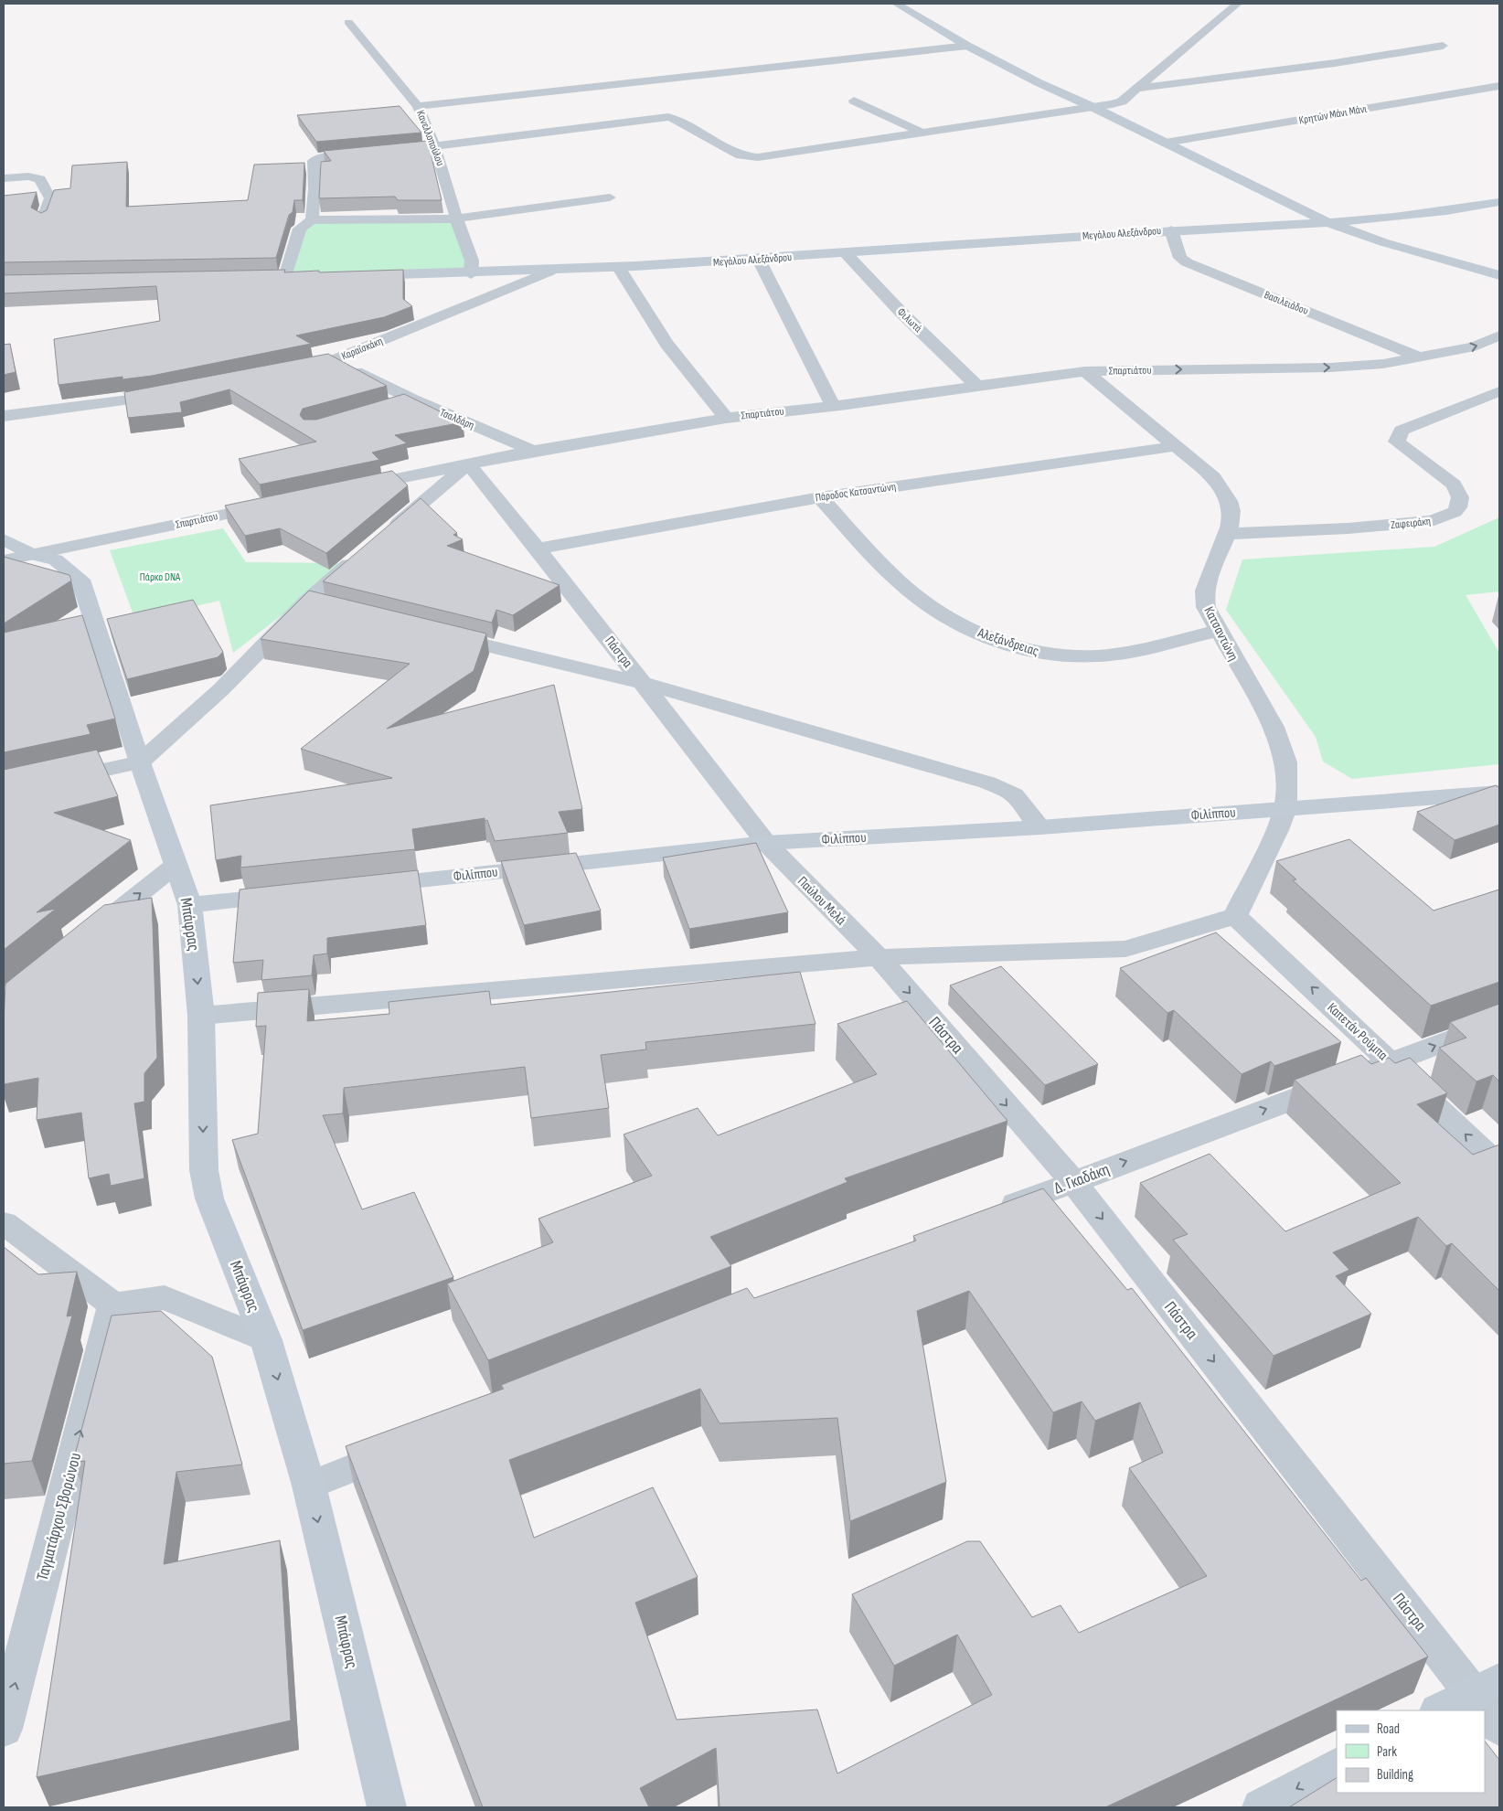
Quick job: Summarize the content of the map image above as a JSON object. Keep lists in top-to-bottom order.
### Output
{
  "streets": {
    "street": [
      "Κρητών Μάνι Μάνι",
      "Κανελλοπούλου",
      "Μεγάλου Αλεξάνδρου",
      "Βασιλειάδου",
      "Φιλωτά",
      "Καραϊσκάκη",
      "Σπαρτιάτου",
      "Τσαλδάρη",
      "Πάροδος Κατσαντώνη",
      "Ζαφειράκη",
      "Κατσαντώνη",
      "Αλεξάνδρειας",
      "Πάστρα",
      "Φιλίππου",
      "Παύλου Μελά",
      "Μπάφρας",
      "Καπετάν Ρούμπα",
      "Δ. Γκαδάκη",
      "Ταγματάρχου Σβορώνου"
    ]
  },
  "crossings": [
    ["Κανελλοπούλου", "Μεγάλου Αλεξάνδρου"],
    ["Μεγάλου Αλεξάνδρου", "Βασιλειάδου"],
    ["Μεγάλου Αλεξάνδρου", "Φιλωτά"],
    ["Μεγάλου Αλεξάνδρου", "Καραϊσκάκη"],
    ["Βασιλειάδου", "Σπαρτιάτου"],
    ["Φιλωτά", "Σπαρτιάτου"],
    ["Καραϊσκάκη", "Τσαλδάρη"],
    ["Σπαρτιάτου", "Τσαλδάρη"],
    ["Σπαρτιάτου", "Κατσαντώνη"],
    ["Σπαρτιάτου", "Πάστρα"],
    ["Σπαρτιάτου", "Μπάφρας"],
    ["Πάροδος Κατσαντώνη", "Κατσαντώνη"],
    ["Πάροδος Κατσαντώνη", "Αλεξάνδρειας"],
    ["Πάροδος Κατσαντώνη", "Πάστρα"],
    ["Ζαφειράκη", "Κατσαντώνη"],
    ["Κατσαντώνη", "Αλεξάνδρειας"],
    ["Κατσαντώνη", "Φιλίππου"],
    ["Κατσαντώνη", "Καπετάν Ρούμπα"],
    ["Πάστρα", "Φιλίππου"],
    ["Πάστρα", "Παύλου Μελά"],
    ["Πάστρα", "Δ. Γκαδάκη"],
    ["Φιλίππου", "Παύλου Μελά"],
    ["Καπετάν Ρούμπα", "Δ. Γκαδάκη"]
  ],
  "one_way": [
    "Πάστρα",
    "Μπάφρας",
    "Καπετάν Ρούμπα",
    "Ταγματάρχου Σβορώνου"
  ],
  "parks": ["Πάρκο DNA"],
  "legend": ["Road", "Park", "Building"]
}
